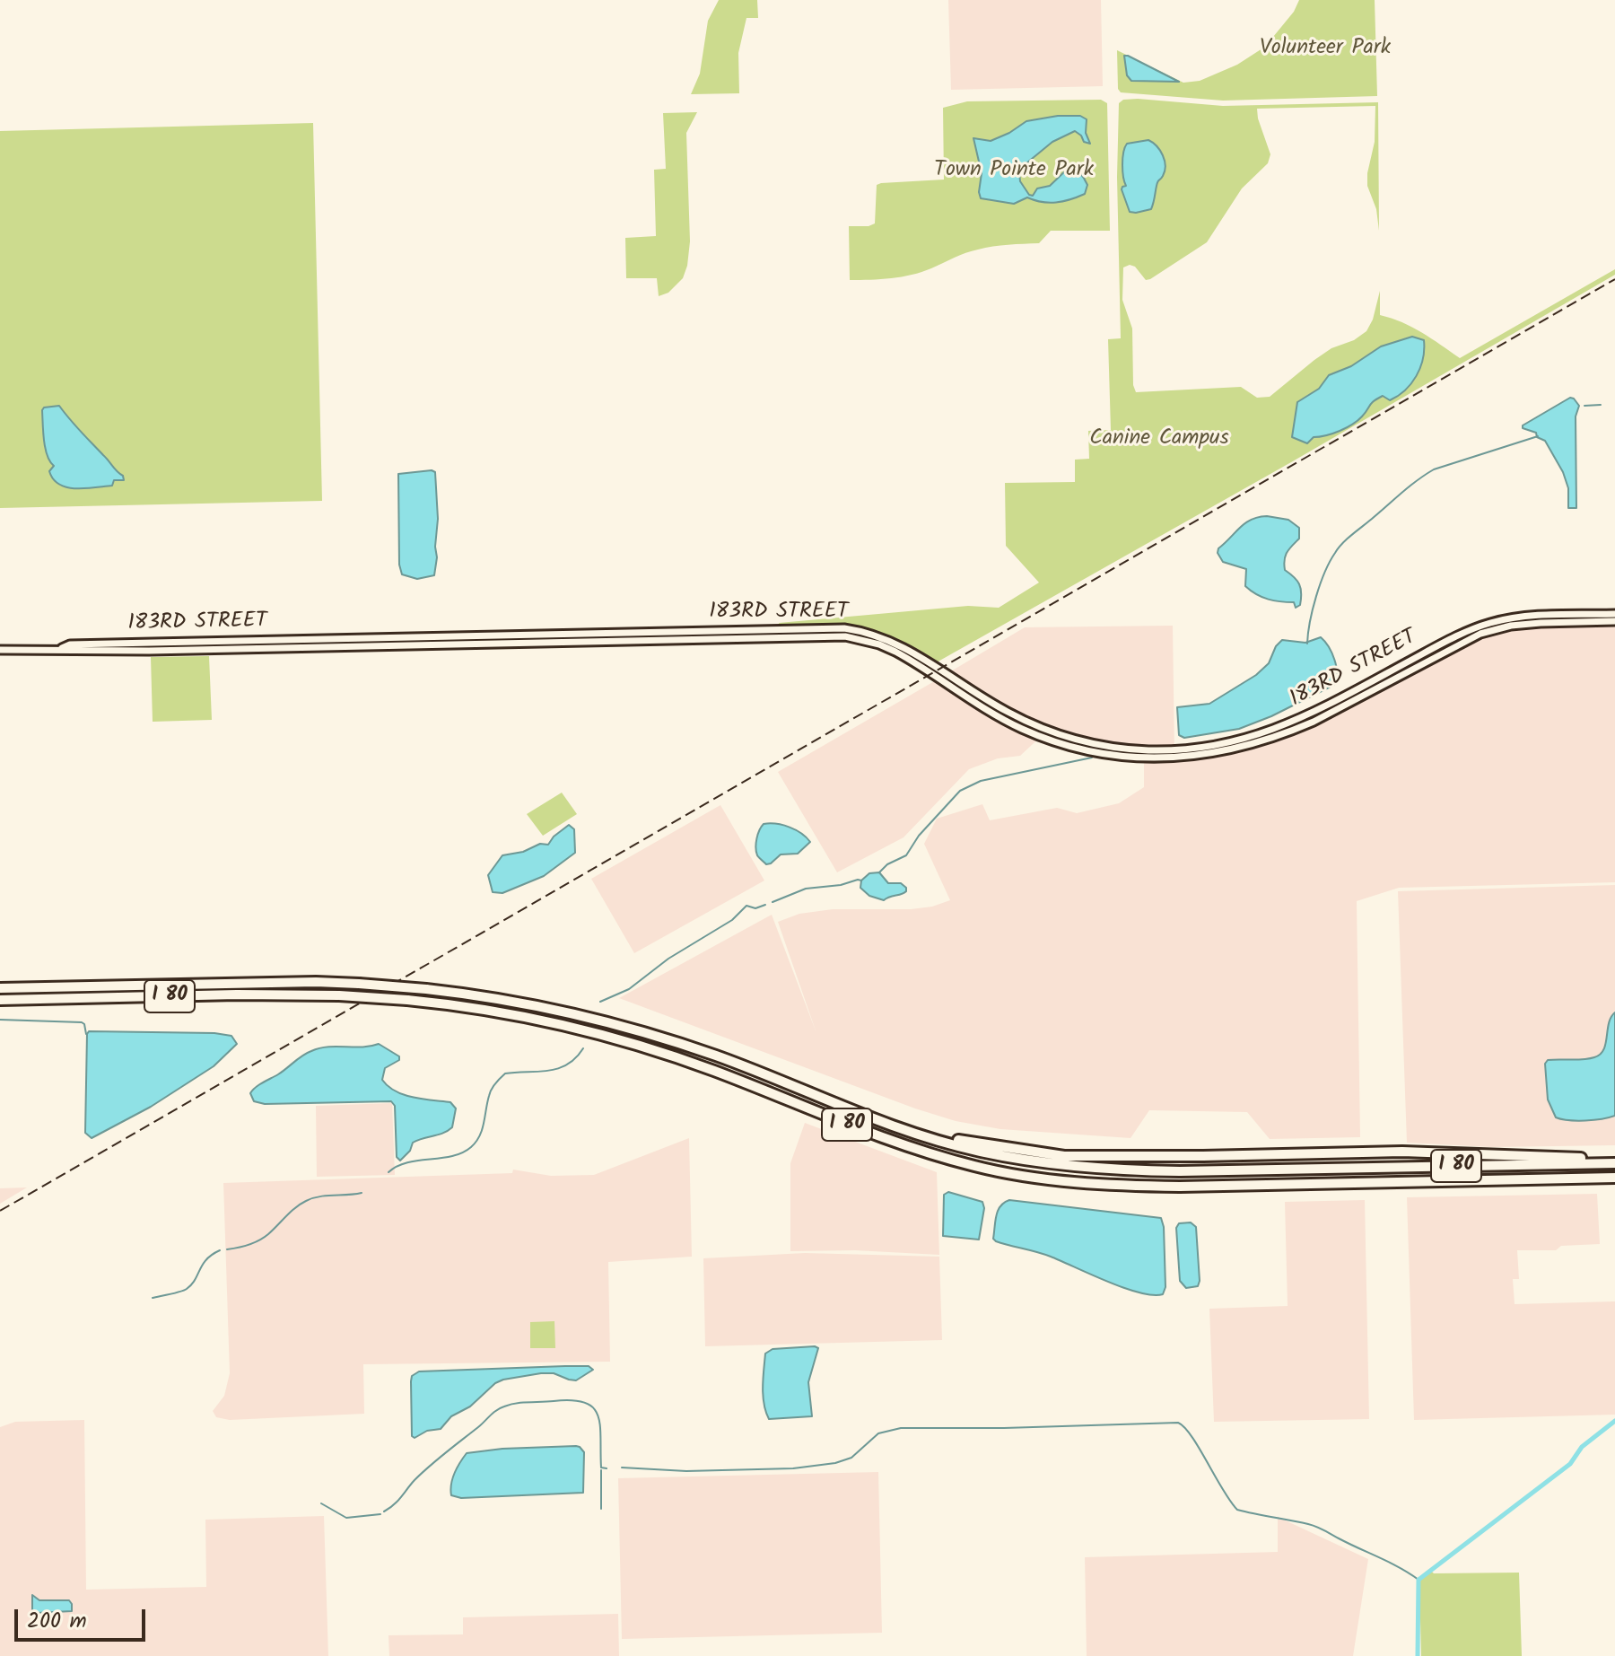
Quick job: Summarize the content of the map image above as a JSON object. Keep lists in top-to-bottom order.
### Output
{
  "streets": {
    "highway": ["I 80"],
    "street": ["183RD STREET"]
  },
  "parks": ["Volunteer Park", "Town Pointe Park", "Canine Campus"],
  "scale_bar": "200 m"
}
